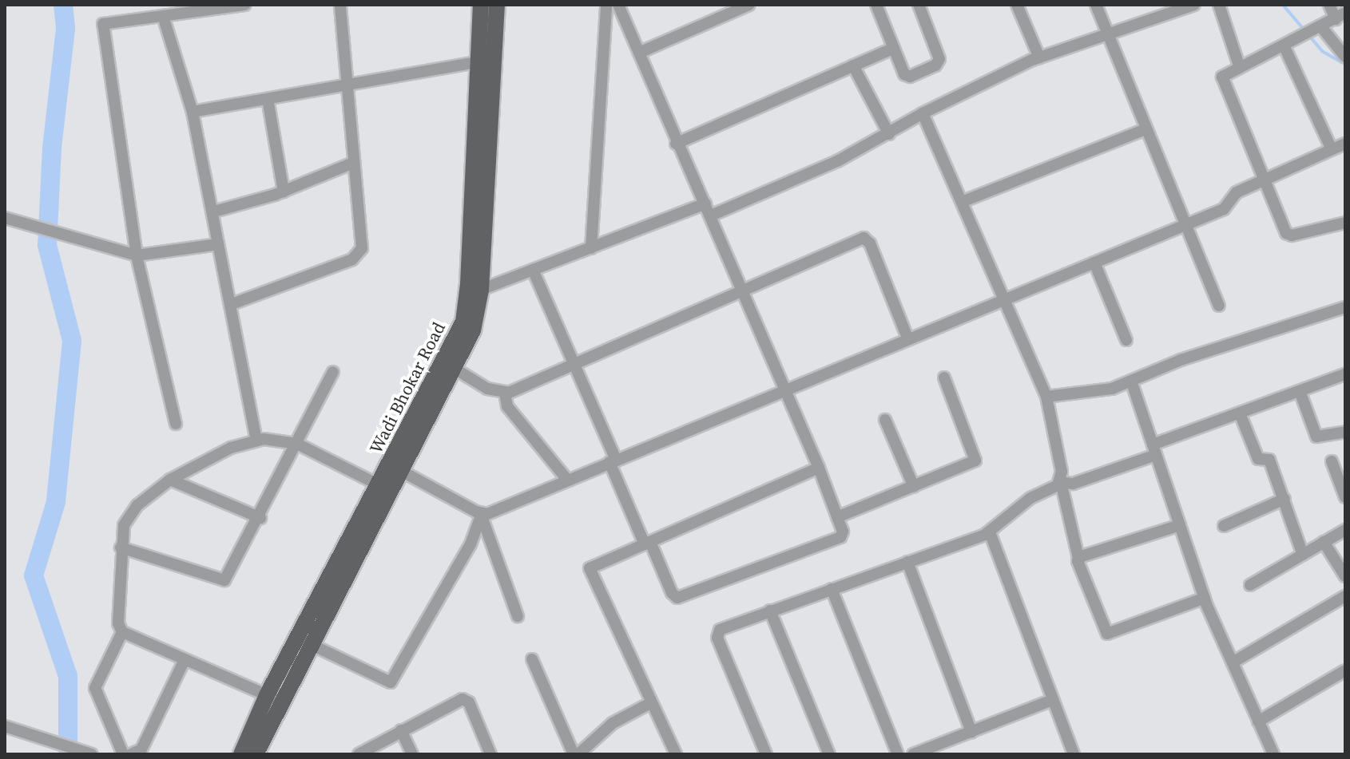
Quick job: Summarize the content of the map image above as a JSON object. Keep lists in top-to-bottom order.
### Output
{
  "streets": {
    "main road": ["Wadi Bhokar Road"]
  }
}
